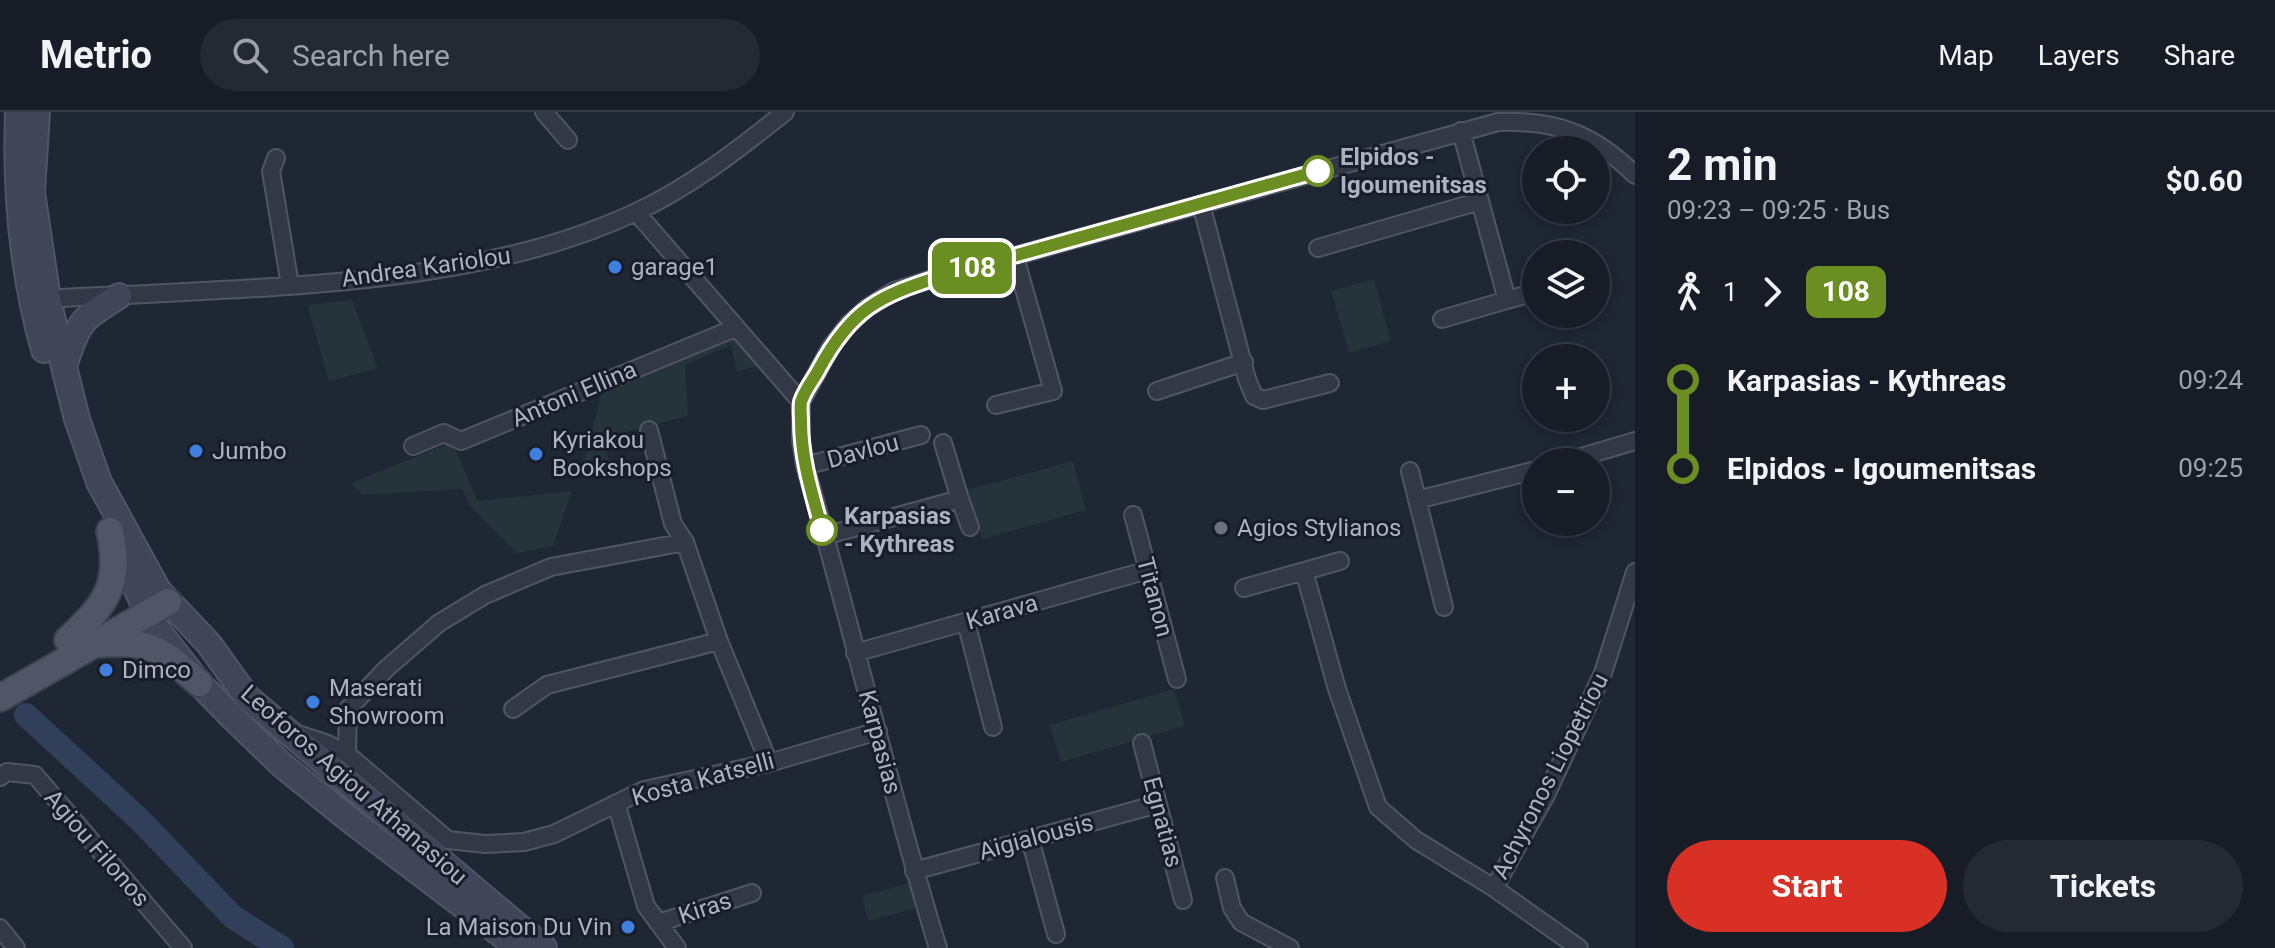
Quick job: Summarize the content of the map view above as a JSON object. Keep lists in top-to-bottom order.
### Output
{
  "streets": {
    "main road": ["Leoforos Agiou Athanasiou"],
    "street": [
      "Andrea Kariolou",
      "Antoni Ellina",
      "Davlou",
      "Titanon",
      "Karava",
      "Karpasias",
      "Achyronos Liopetriou",
      "Kosta Katselli",
      "Egnatias",
      "Aigialousis",
      "Agiou Filonos",
      "Kiras"
    ]
  },
  "crossings": [
    ["Andrea Kariolou", "Leoforos Agiou Athanasiou"],
    ["Davlou", "Karpasias"],
    ["Titanon", "Karava"],
    ["Karava", "Karpasias"],
    ["Karpasias", "Kosta Katselli"],
    ["Karpasias", "Aigialousis"],
    ["Kosta Katselli", "Leoforos Agiou Athanasiou"],
    ["Egnatias", "Aigialousis"]
  ],
  "places": [
    "Elpidos - Igoumenitsas",
    "garage1",
    "Jumbo",
    "Kyriakou Bookshops",
    "Agios Stylianos",
    "Karpasias - Kythreas",
    "Dimco",
    "Maserati Showroom",
    "La Maison Du Vin"
  ],
  "lines": ["bus line 108"],
  "page": {
    "header": "Metrio",
    "search": "Search here",
    "nav": ["Map", "Layers", "Share"],
    "on_map": "108",
    "heading": ["2 min", "09:23 – 09:25 · Bus", "$0.60"],
    "map_buttons": ["+", "−"],
    "legs": ["1", "108"],
    "list": [
      {
        "name": "Karpasias - Kythreas",
        "value": "09:24"
      },
      {
        "name": "Elpidos - Igoumenitsas",
        "value": "09:25"
      }
    ],
    "buttons": ["Start", "Tickets"]
  }
}
